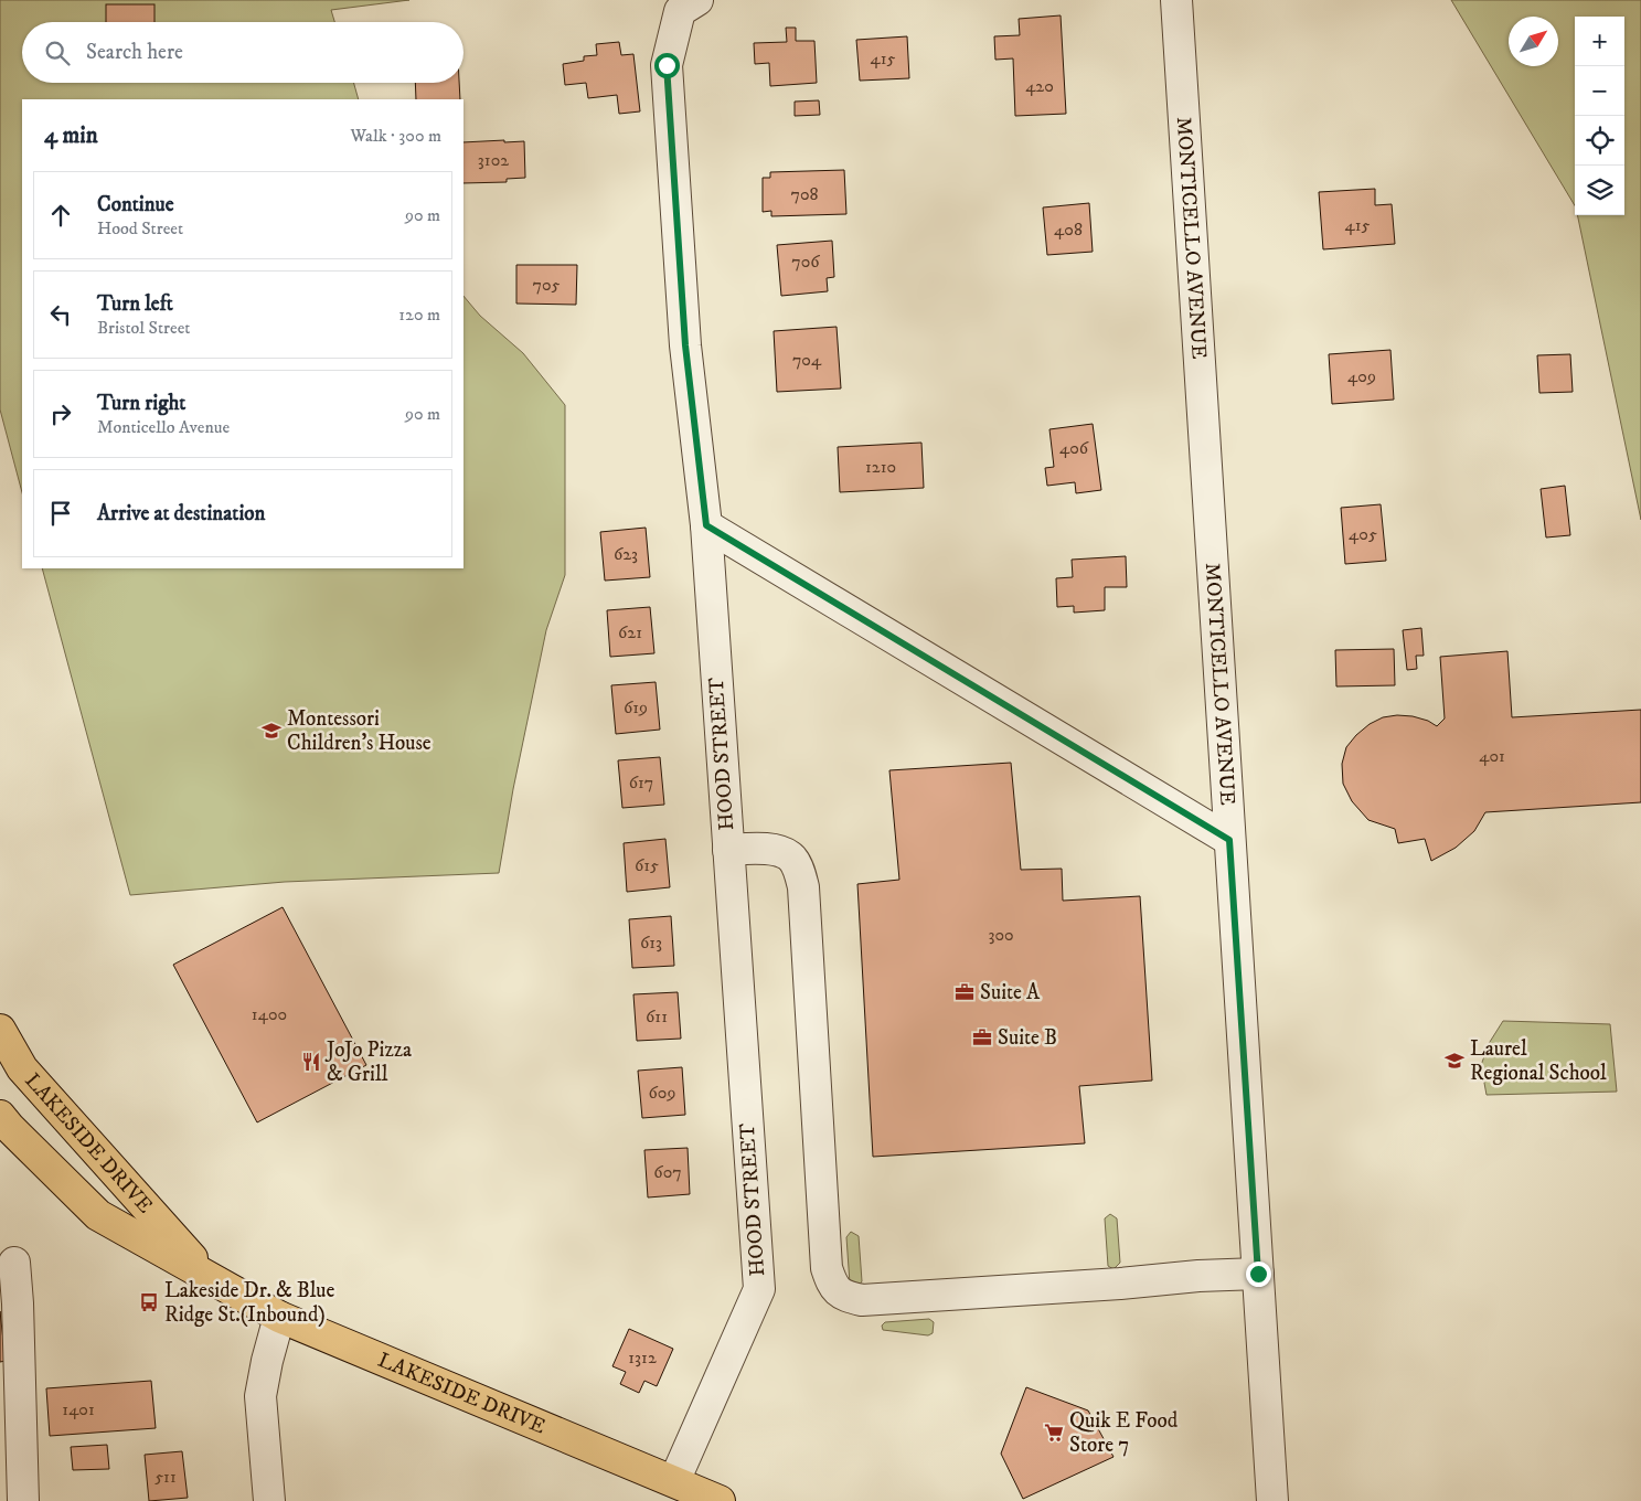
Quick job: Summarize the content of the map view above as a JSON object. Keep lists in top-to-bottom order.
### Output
{
  "streets": {
    "main road": ["LAKESIDE DRIVE"],
    "street": ["MONTICELLO AVENUE", "HOOD STREET"]
  },
  "crossings": [
    ["HOOD STREET", "LAKESIDE DRIVE"]
  ],
  "places": {
    "school or university": ["Montessori Children's House", "Laurel Regional School"],
    "office": ["Suite A", "Suite B"],
    "restaurant": ["JoJo Pizza & Grill"],
    "bus stop": ["Lakeside Dr. & Blue Ridge St.(Inbound)"],
    "supermarket": ["Quik E Food Store 7"]
  },
  "house_numbers": [
    "415",
    "420",
    "3102",
    "708",
    "415",
    "408",
    "706",
    "705",
    "704",
    "409",
    "406",
    "1210",
    "405",
    "623",
    "621",
    "619",
    "401",
    "617",
    "615",
    "300",
    "613",
    "1400",
    "611",
    "609",
    "607",
    "1312",
    "1401",
    "511"
  ],
  "north": "top right",
  "page": {
    "map_buttons": ["+", "−"],
    "search": "Search here",
    "heading": ["4 min", "Walk · 300 m"],
    "list": [
      ["Continue", "Hood Street", "90 m"],
      ["Turn left", "Bristol Street", "120 m"],
      ["Turn right", "Monticello Avenue", "90 m"],
      "Arrive at destination"
    ]
  }
}
